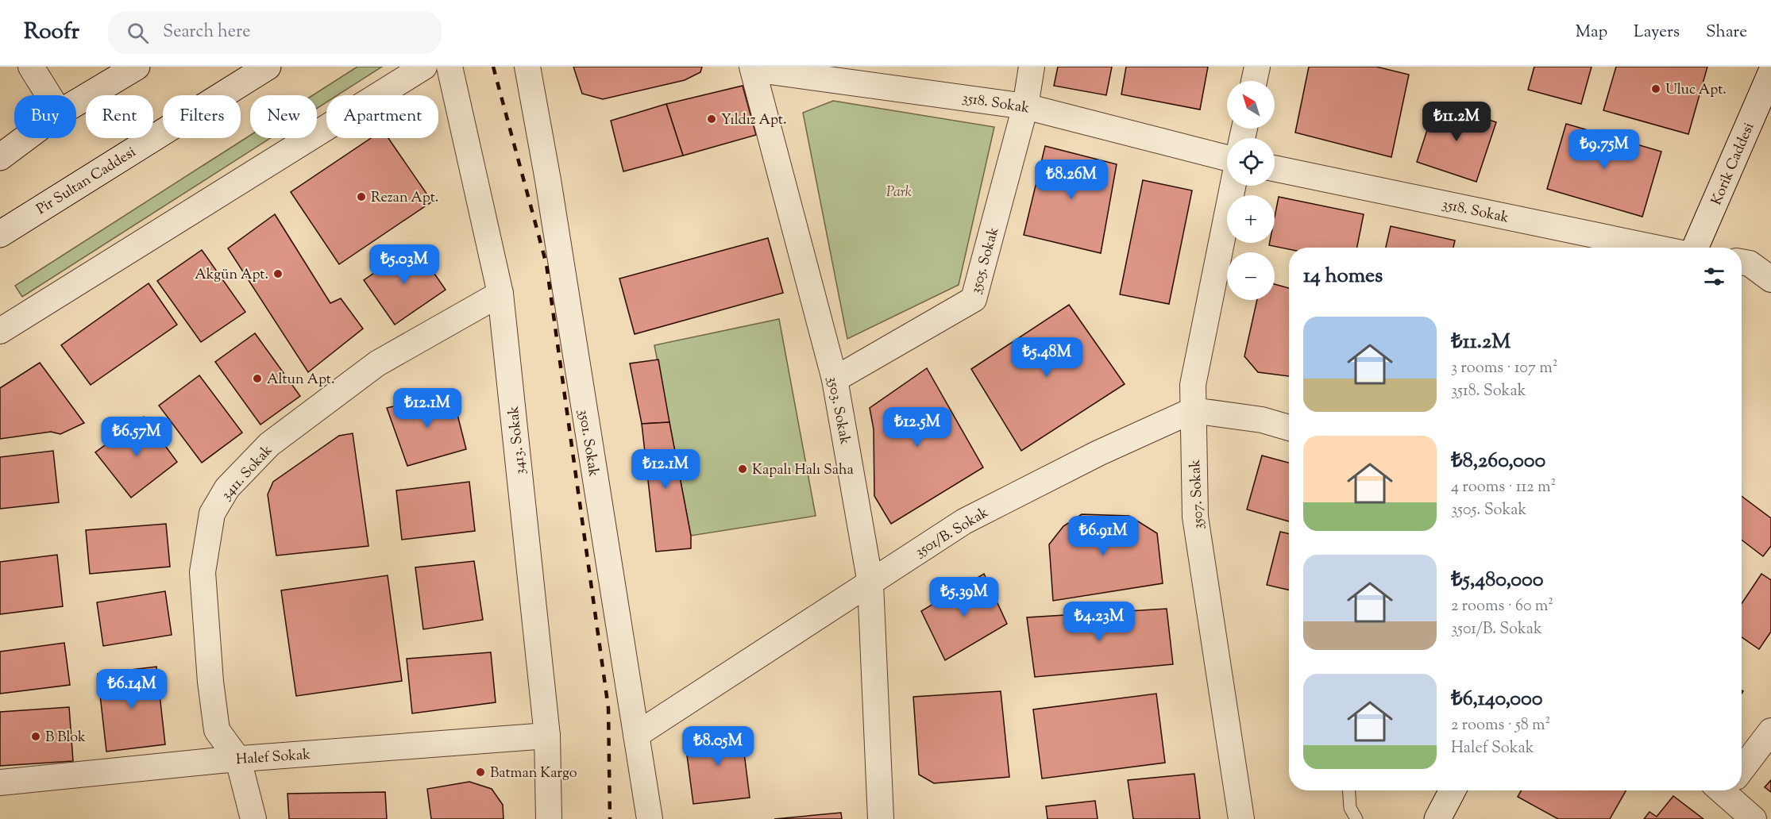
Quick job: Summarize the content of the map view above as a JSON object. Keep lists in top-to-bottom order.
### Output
{
  "streets": {
    "main road": ["Korik Caddesi", "Pir Sultan Caddesi"],
    "street": [
      "3518. Sokak",
      "3505. Sokak",
      "3503. Sokak",
      "3413. Sokak",
      "3501. Sokak",
      "3411. Sokak",
      "3507. Sokak",
      "3501/B. Sokak",
      "Halef Sokak"
    ]
  },
  "crossings": [
    ["3518. Sokak", "3505. Sokak"],
    ["3518. Sokak", "3503. Sokak"],
    ["3505. Sokak", "3503. Sokak"],
    ["3503. Sokak", "3501/B. Sokak"],
    ["3413. Sokak", "3411. Sokak"],
    ["3413. Sokak", "Halef Sokak"],
    ["3501. Sokak", "3501/B. Sokak"],
    ["3411. Sokak", "Halef Sokak"],
    ["3507. Sokak", "3501/B. Sokak"]
  ],
  "parks": ["Park"],
  "places": [
    "Uluc Apt.",
    "Yıldız Apt.",
    "Rezan Apt.",
    "Akgün Apt.",
    "Altun Apt.",
    "Kapalı Halı Saha",
    "B Blok",
    "Batman Kargo"
  ],
  "north": "top left",
  "page": {
    "header": "Roofr",
    "search": "Search here",
    "nav": ["Map", "Layers", "Share"],
    "map_buttons": ["+", "−"],
    "chip": [
      "Buy",
      "Rent",
      "Filters",
      "New",
      "Apartment"
    ],
    "price": [
      "₺11.2M",
      "₺9.75M",
      "₺8.26M",
      "₺5.03M",
      "₺5.48M",
      "₺12.1M",
      "₺12.5M",
      "₺6.57M",
      "₺12.1M",
      "₺6.91M",
      "₺5.39M",
      "₺4.23M",
      "₺6.14M",
      "₺8.05M"
    ],
    "heading": "14 homes",
    "list": [
      {
        "name": "₺11.2M",
        "note": "3 rooms · 107 m² · 3518. Sokak"
      },
      {
        "name": "₺8,260,000",
        "note": "4 rooms · 112 m² · 3505. Sokak"
      },
      {
        "name": "₺5,480,000",
        "note": "2 rooms · 60 m² · 3501/B. Sokak"
      },
      {
        "name": "₺6,140,000",
        "note": "2 rooms · 58 m² · Halef Sokak"
      }
    ]
  }
}
